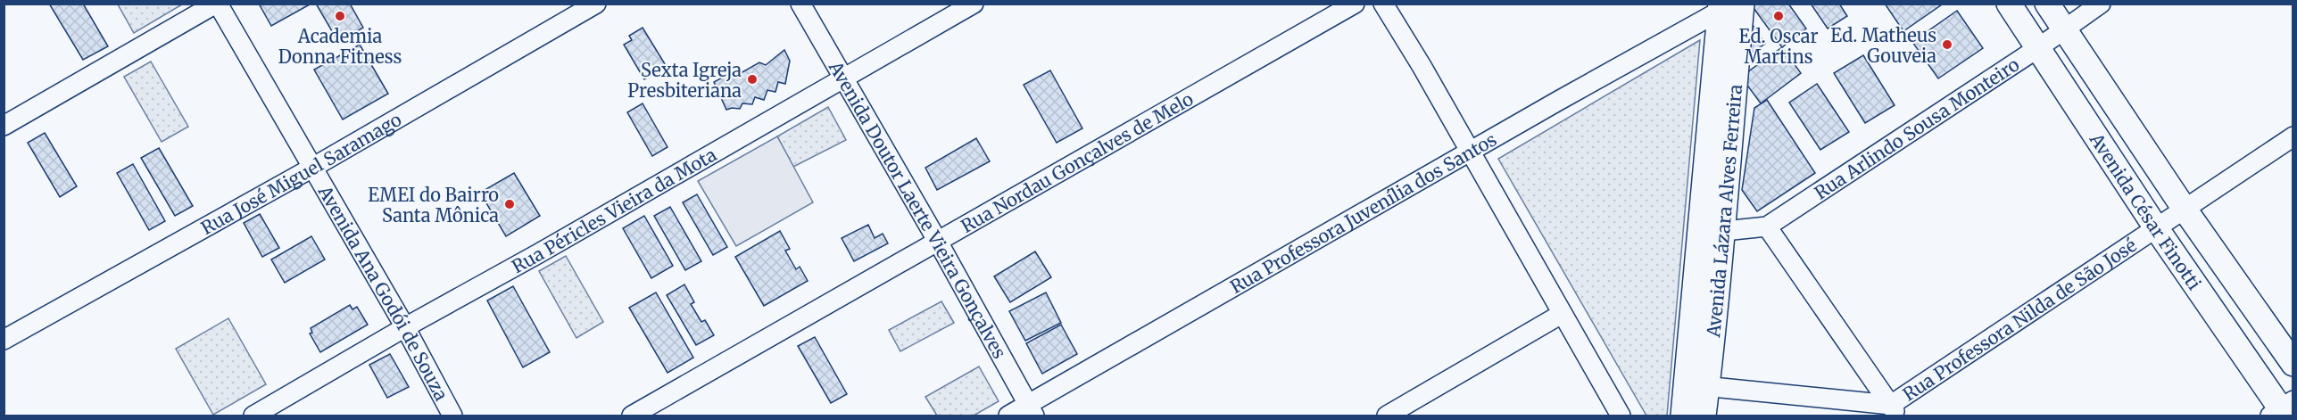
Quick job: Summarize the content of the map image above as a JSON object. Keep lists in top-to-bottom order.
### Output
{
  "streets": {
    "main road": ["Avenida Lázara Alves Ferreira", "Avenida César Finotti"],
    "street": [
      "Rua Arlindo Sousa Monteiro",
      "Rua Nordau Gonçalves de Melo",
      "Rua José Miguel Saramago",
      "Avenida Doutor Laerte Vieira Gonçalves",
      "Rua Péricles Vieira da Mota",
      "Rua Professora Juvenília dos Santos",
      "Avenida Ana Godói de Souza",
      "Rua Professora Nilda de São José"
    ]
  },
  "crossings": [
    ["Rua Arlindo Sousa Monteiro", "Avenida Lázara Alves Ferreira"],
    ["Rua Arlindo Sousa Monteiro", "Avenida César Finotti"],
    ["Rua Nordau Gonçalves de Melo", "Avenida Doutor Laerte Vieira Gonçalves"],
    ["Rua José Miguel Saramago", "Avenida Ana Godói de Souza"],
    ["Avenida Doutor Laerte Vieira Gonçalves", "Rua Péricles Vieira da Mota"],
    ["Avenida Doutor Laerte Vieira Gonçalves", "Rua Professora Juvenília dos Santos"],
    ["Rua Péricles Vieira da Mota", "Avenida Ana Godói de Souza"],
    ["Avenida Lázara Alves Ferreira", "Rua Professora Juvenília dos Santos"],
    ["Avenida Lázara Alves Ferreira", "Rua Professora Nilda de São José"],
    ["Avenida César Finotti", "Rua Professora Nilda de São José"]
  ],
  "places": [
    "Academia Donna Fitness",
    "Ed. Oscar Martins",
    "Ed. Matheus Gouveia",
    "Sexta Igreja Presbiteriana",
    "EMEI do Bairro Santa Mônica"
  ]
}
